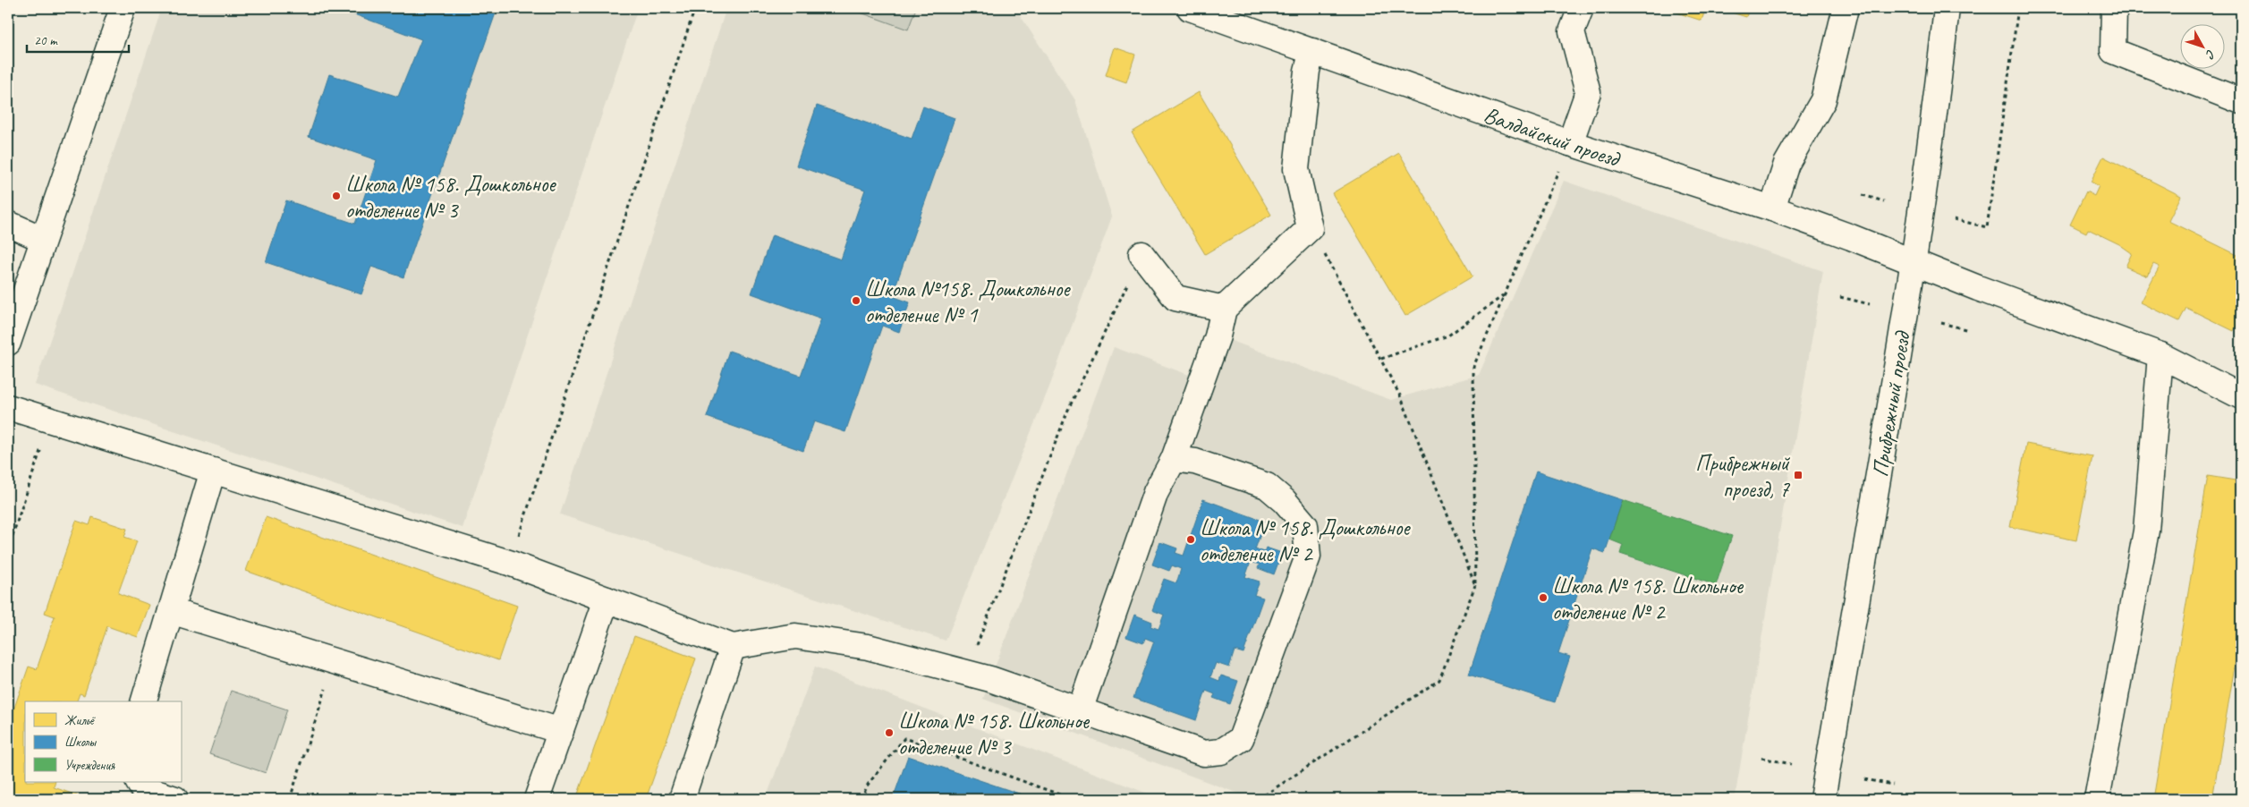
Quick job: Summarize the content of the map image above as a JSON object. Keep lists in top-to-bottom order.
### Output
{
  "streets": {
    "street": ["Валдайский проезд", "Прибрежный проезд"]
  },
  "crossings": [
    ["Валдайский проезд", "Прибрежный проезд"]
  ],
  "places": {
    "other": [
      "Школа № 158. Дошкольное отделение № 3",
      "Школа №158. Дошкольное отделение № 1",
      "Школа № 158. Дошкольное отделение № 2",
      "Школа № 158. Школьное отделение № 2",
      "Школа № 158. Школьное отделение № 3"
    ],
    "transit": ["Прибрежный проезд, 7"]
  },
  "legend": ["Жильё", "Школы", "Учреждения"],
  "scale_bar": "20 m",
  "north": "bottom right"
}
